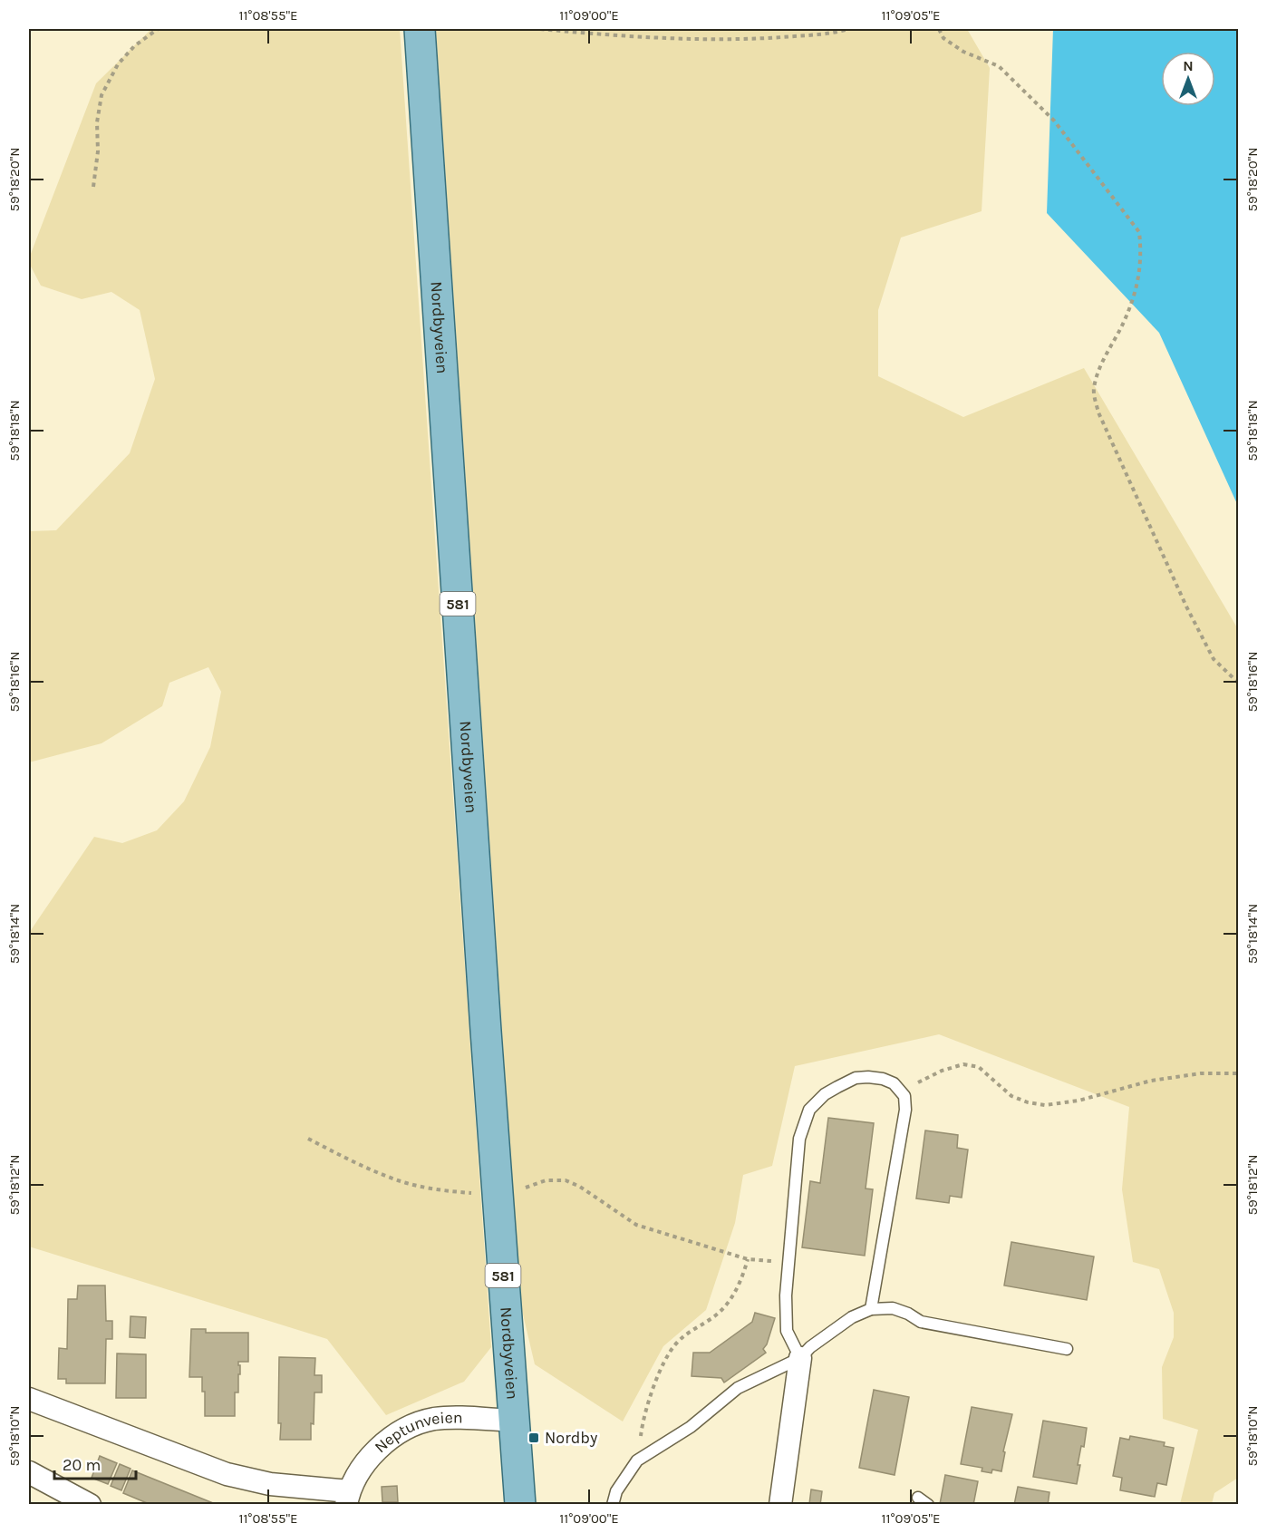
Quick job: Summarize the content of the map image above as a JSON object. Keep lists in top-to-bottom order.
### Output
{
  "streets": {
    "main road": ["Nordbyveien", "581"],
    "street": ["Neptunveien"]
  },
  "crossings": [
    ["Nordbyveien", "Neptunveien"]
  ],
  "places": {
    "transit": ["Nordby"]
  },
  "scale_bar": "20 m",
  "north": "top",
  "coordinates": [
    "11°08'55\"E",
    "11°09'00\"E",
    "11°09'05\"E",
    "59°18'20\"N",
    "59°18'18\"N",
    "59°18'16\"N",
    "59°18'14\"N",
    "59°18'12\"N",
    "59°18'10\"N"
  ]
}
